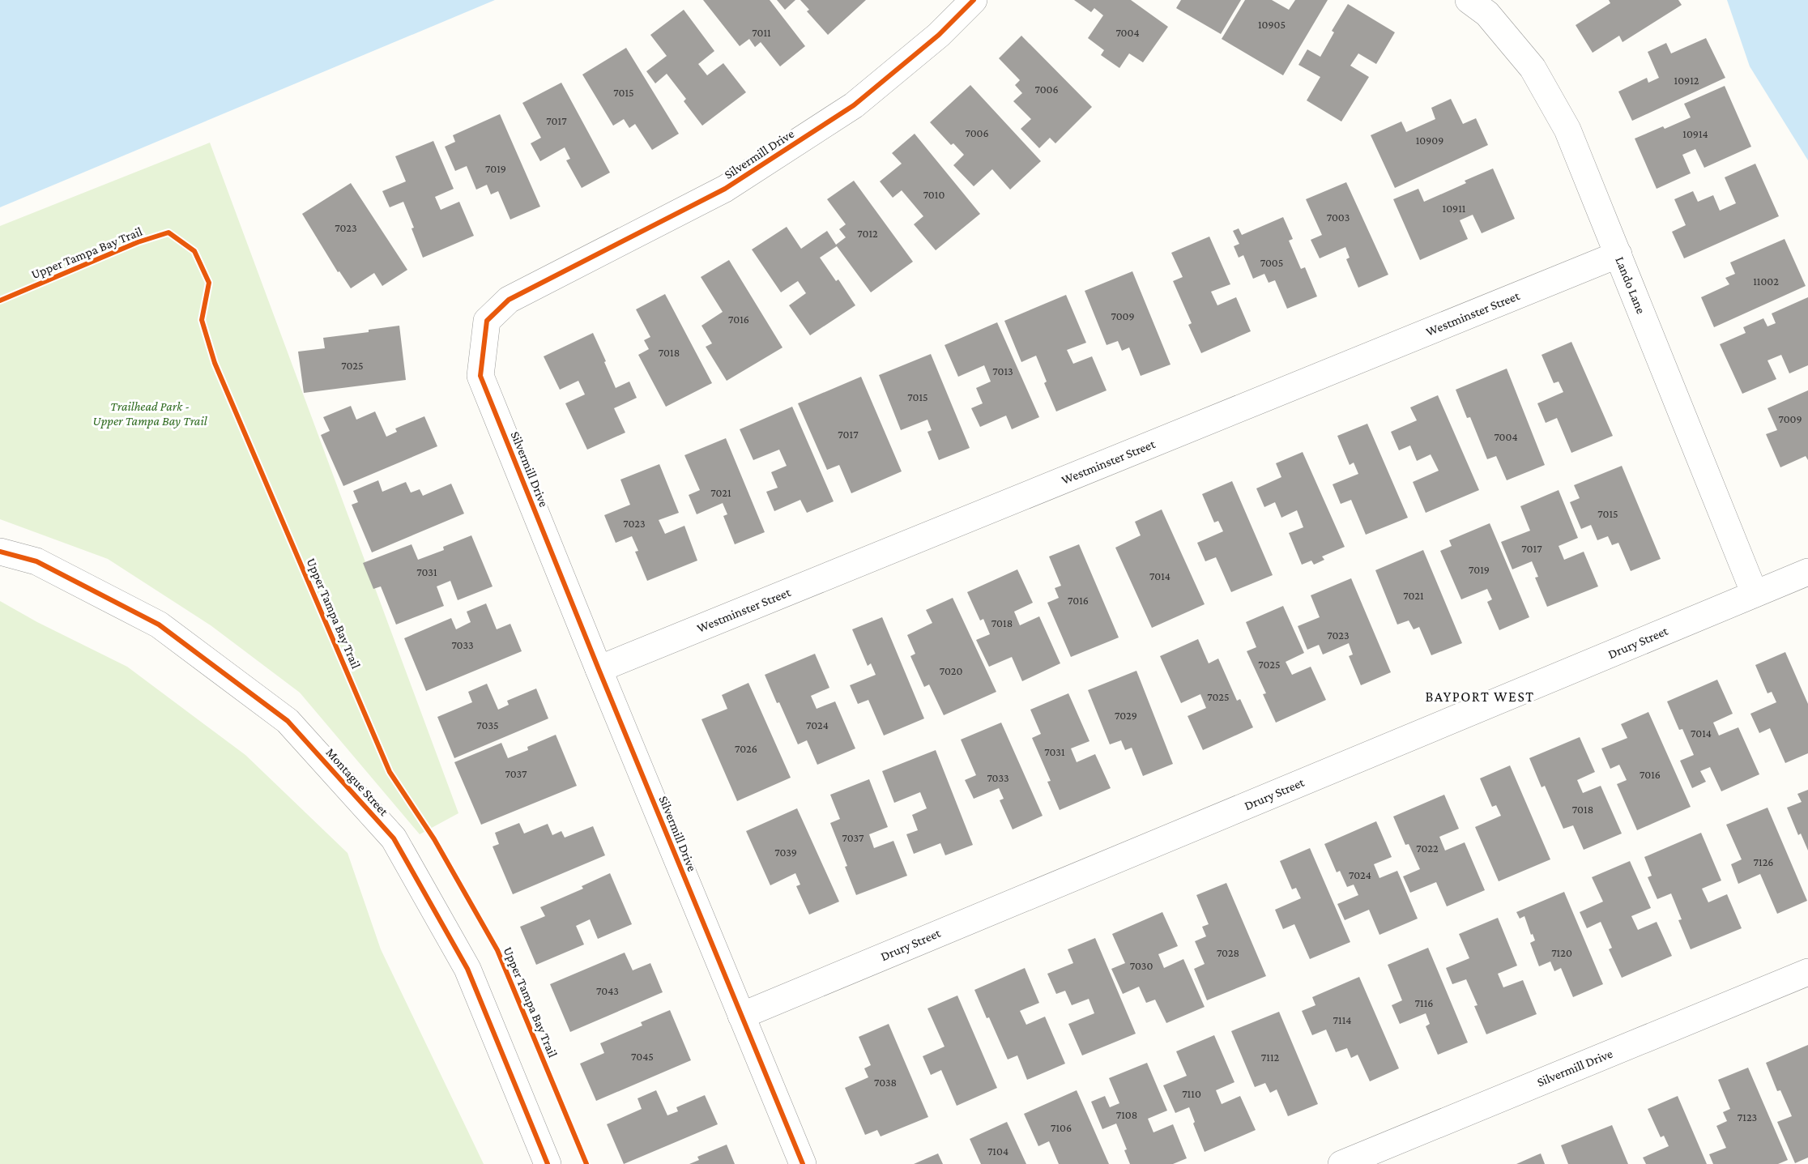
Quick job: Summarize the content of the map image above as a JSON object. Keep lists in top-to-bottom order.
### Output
{
  "streets": {
    "street": [
      "Silvermill Drive",
      "Lando Lane",
      "Westminster Street",
      "Drury Street",
      "Montague Street"
    ],
    "cycle path": ["Upper Tampa Bay Trail"]
  },
  "crossings": [
    ["Silvermill Drive", "Westminster Street"],
    ["Silvermill Drive", "Drury Street"],
    ["Lando Lane", "Westminster Street"],
    ["Lando Lane", "Drury Street"]
  ],
  "districts": ["BAYPORT WEST"],
  "parks": ["Trailhead Park - Upper Tampa Bay Trail"],
  "house_numbers": [
    "10905",
    "7011",
    "7004",
    "10912",
    "7006",
    "7015",
    "7017",
    "7006",
    "10914",
    "10909",
    "7019",
    "7010",
    "10911",
    "7003",
    "7023",
    "7012",
    "7005",
    "11002",
    "7009",
    "7016",
    "7018",
    "7025",
    "7013",
    "7015",
    "7009",
    "7017",
    "7004",
    "7021",
    "7015",
    "7023",
    "7017",
    "7019",
    "7031",
    "7014",
    "7021",
    "7016",
    "7018",
    "7023",
    "7033",
    "7025",
    "7020",
    "7025",
    "7029",
    "7035",
    "7024",
    "7014",
    "7026",
    "7031",
    "7037",
    "7016",
    "7033",
    "7018",
    "7037",
    "7022",
    "7039",
    "7126",
    "7024",
    "7028",
    "7120",
    "7030",
    "7043",
    "7116",
    "7114",
    "7045",
    "7112",
    "7038",
    "7110",
    "7108",
    "7123",
    "7106",
    "7104"
  ]
}
